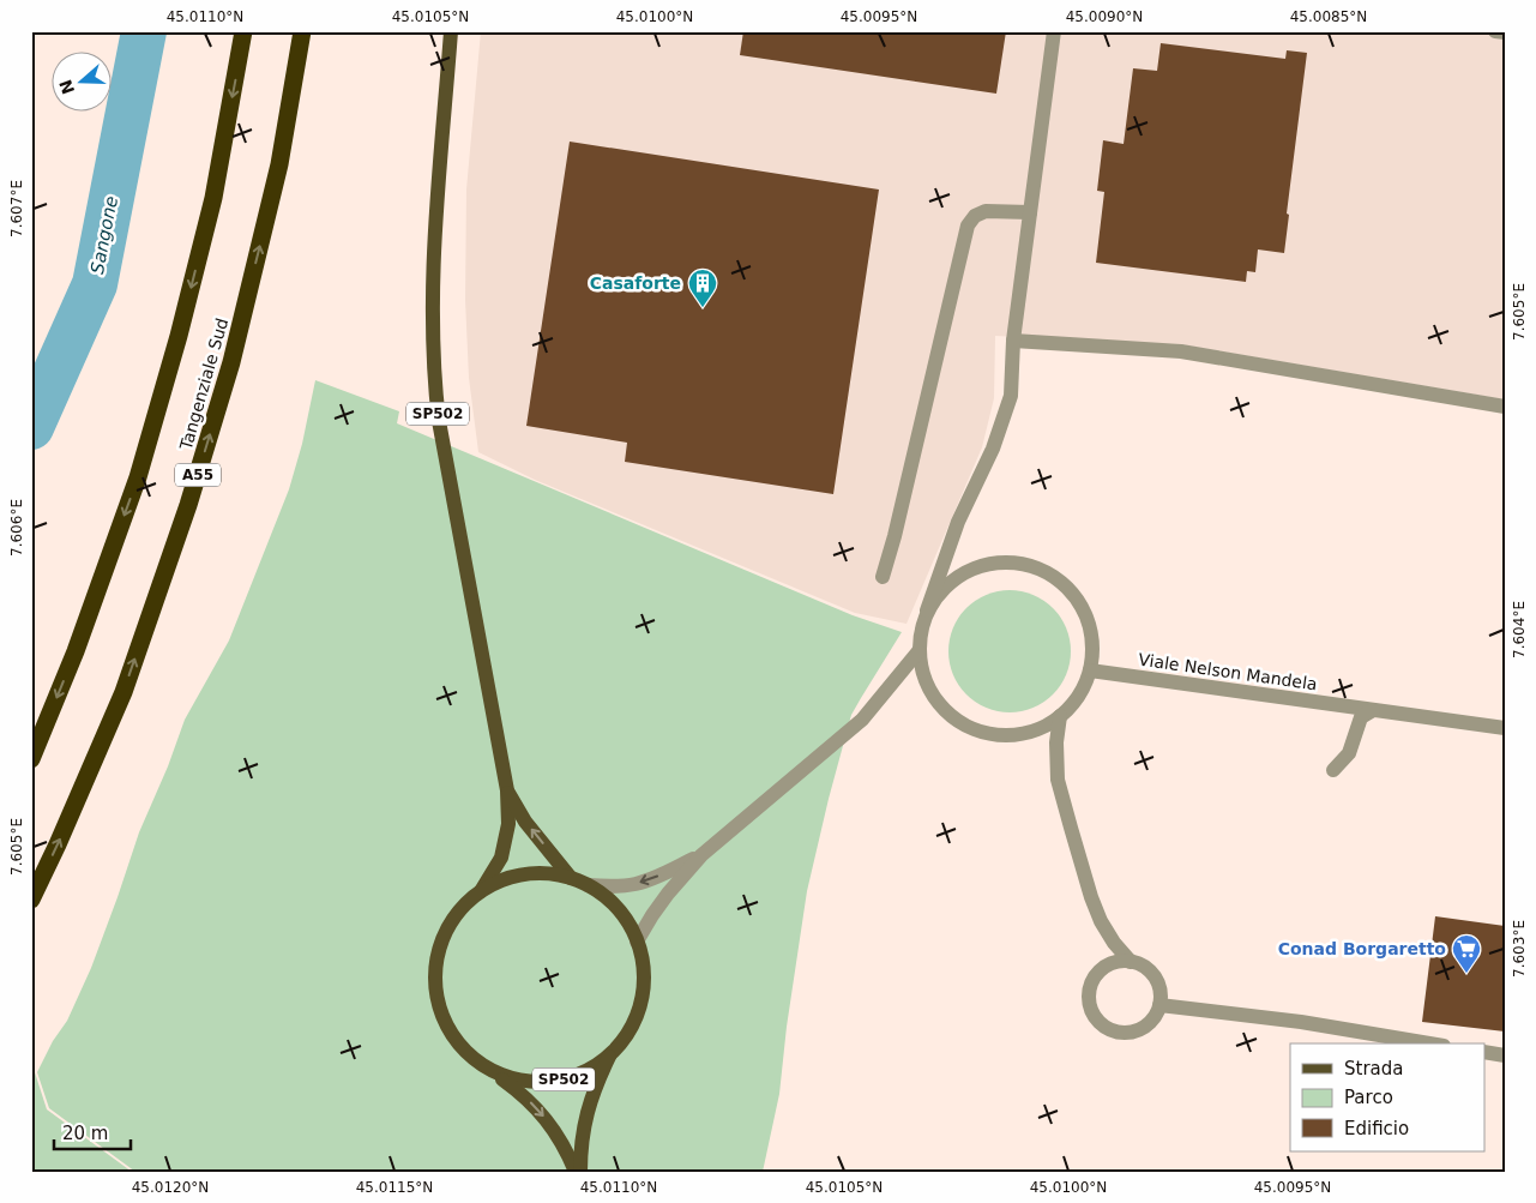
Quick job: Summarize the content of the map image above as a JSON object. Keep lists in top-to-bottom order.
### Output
{
  "streets": {
    "highway": ["Tangenziale Sud", "A55"],
    "main road": ["SP502"],
    "street": ["Viale Nelson Mandela"]
  },
  "water": ["Sangone"],
  "places": {
    "building": ["Casaforte"],
    "supermarket": ["Conad Borgaretto"]
  },
  "legend": ["Strada", "Parco", "Edificio"],
  "scale_bar": "20 m",
  "north": "left",
  "coordinates": [
    "45.0110°N",
    "45.0105°N",
    "45.0100°N",
    "45.0095°N",
    "45.0090°N",
    "45.0085°N",
    "7.607°E",
    "7.605°E",
    "7.606°E",
    "7.604°E",
    "7.603°E",
    "45.0120°N",
    "45.0115°N"
  ]
}
